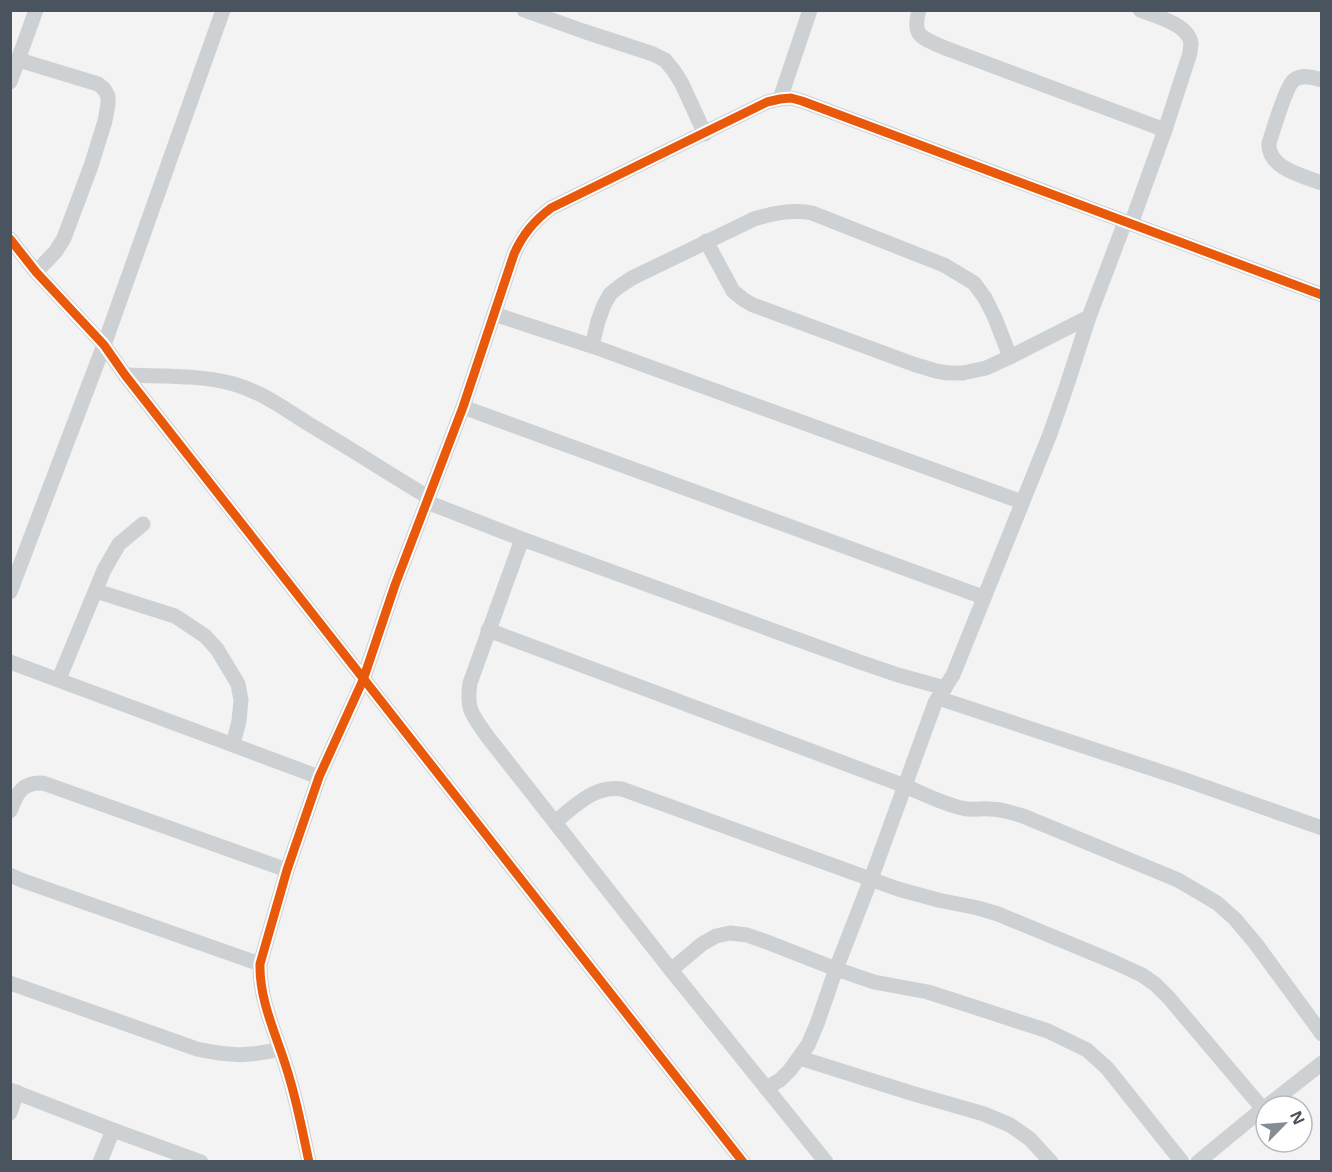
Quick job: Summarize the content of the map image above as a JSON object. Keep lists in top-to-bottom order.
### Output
{
  "north": "top right"
}
